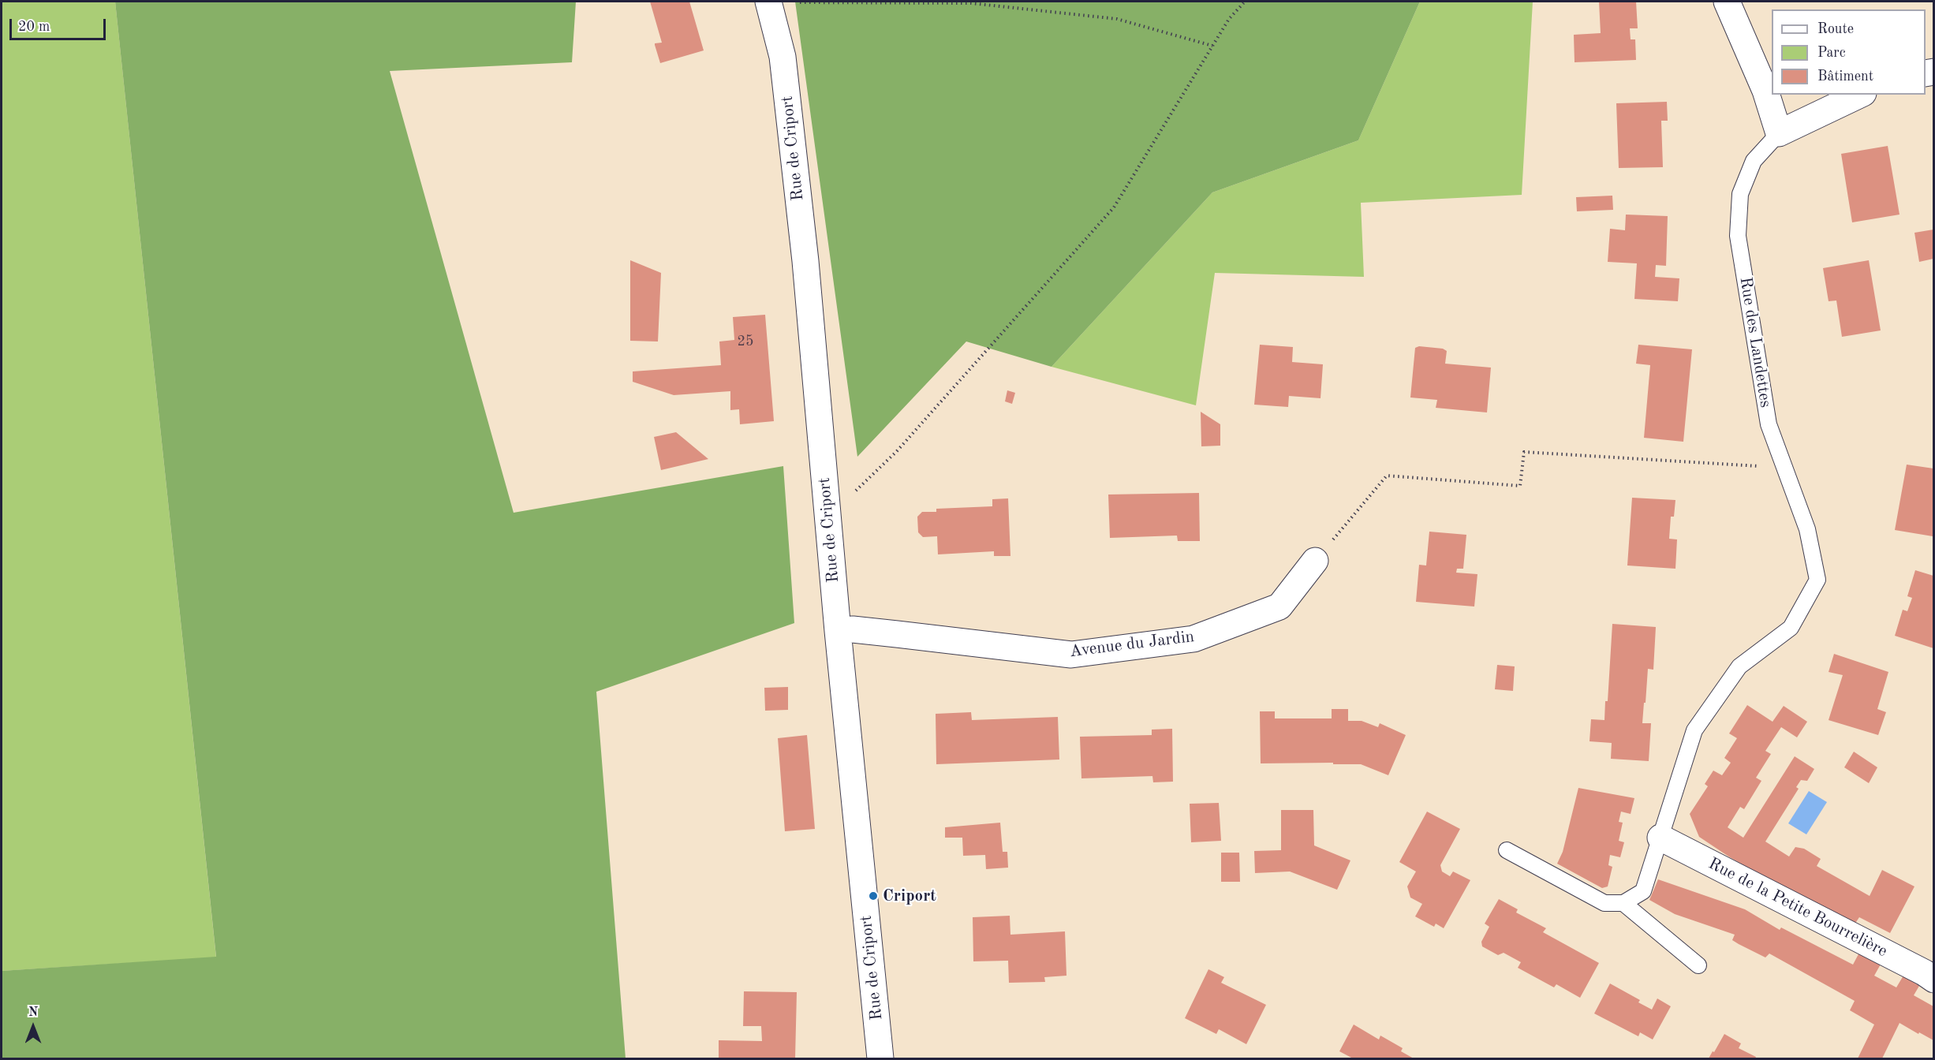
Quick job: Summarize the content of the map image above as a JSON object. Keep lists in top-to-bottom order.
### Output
{
  "streets": {
    "street": ["Rue de Criport", "Avenue du Jardin", "Rue de la Petite Bourrelière"],
    "lane": ["Rue des Landettes"]
  },
  "crossings": [
    ["Rue de Criport", "Avenue du Jardin"],
    ["Rue des Landettes", "Rue de la Petite Bourrelière"]
  ],
  "places": ["Criport"],
  "house_numbers": ["25"],
  "legend": ["Route", "Parc", "Bâtiment"],
  "scale_bar": "20 m",
  "north": "top"
}
